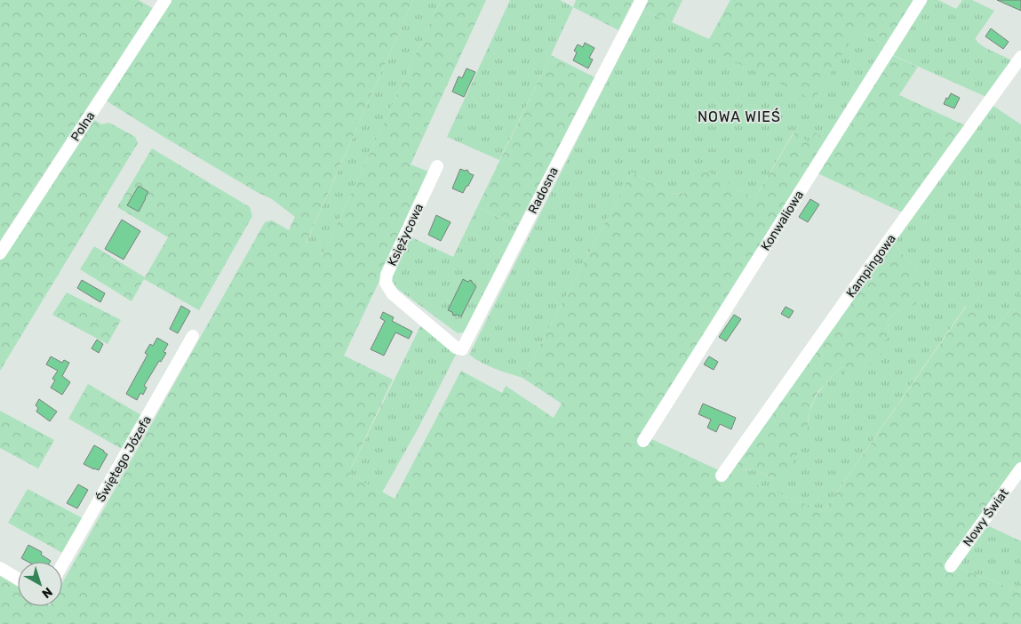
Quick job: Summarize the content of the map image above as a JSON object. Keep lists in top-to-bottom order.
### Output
{
  "streets": {
    "street": [
      "Polna",
      "Radosna",
      "Konwaliowa",
      "Księżycowa",
      "Kampingowa",
      "Świętego Józefa",
      "Nowy Świat"
    ]
  },
  "crossings": [
    ["Radosna", "Księżycowa"]
  ],
  "districts": ["NOWA WIEŚ"],
  "north": "bottom right"
}
